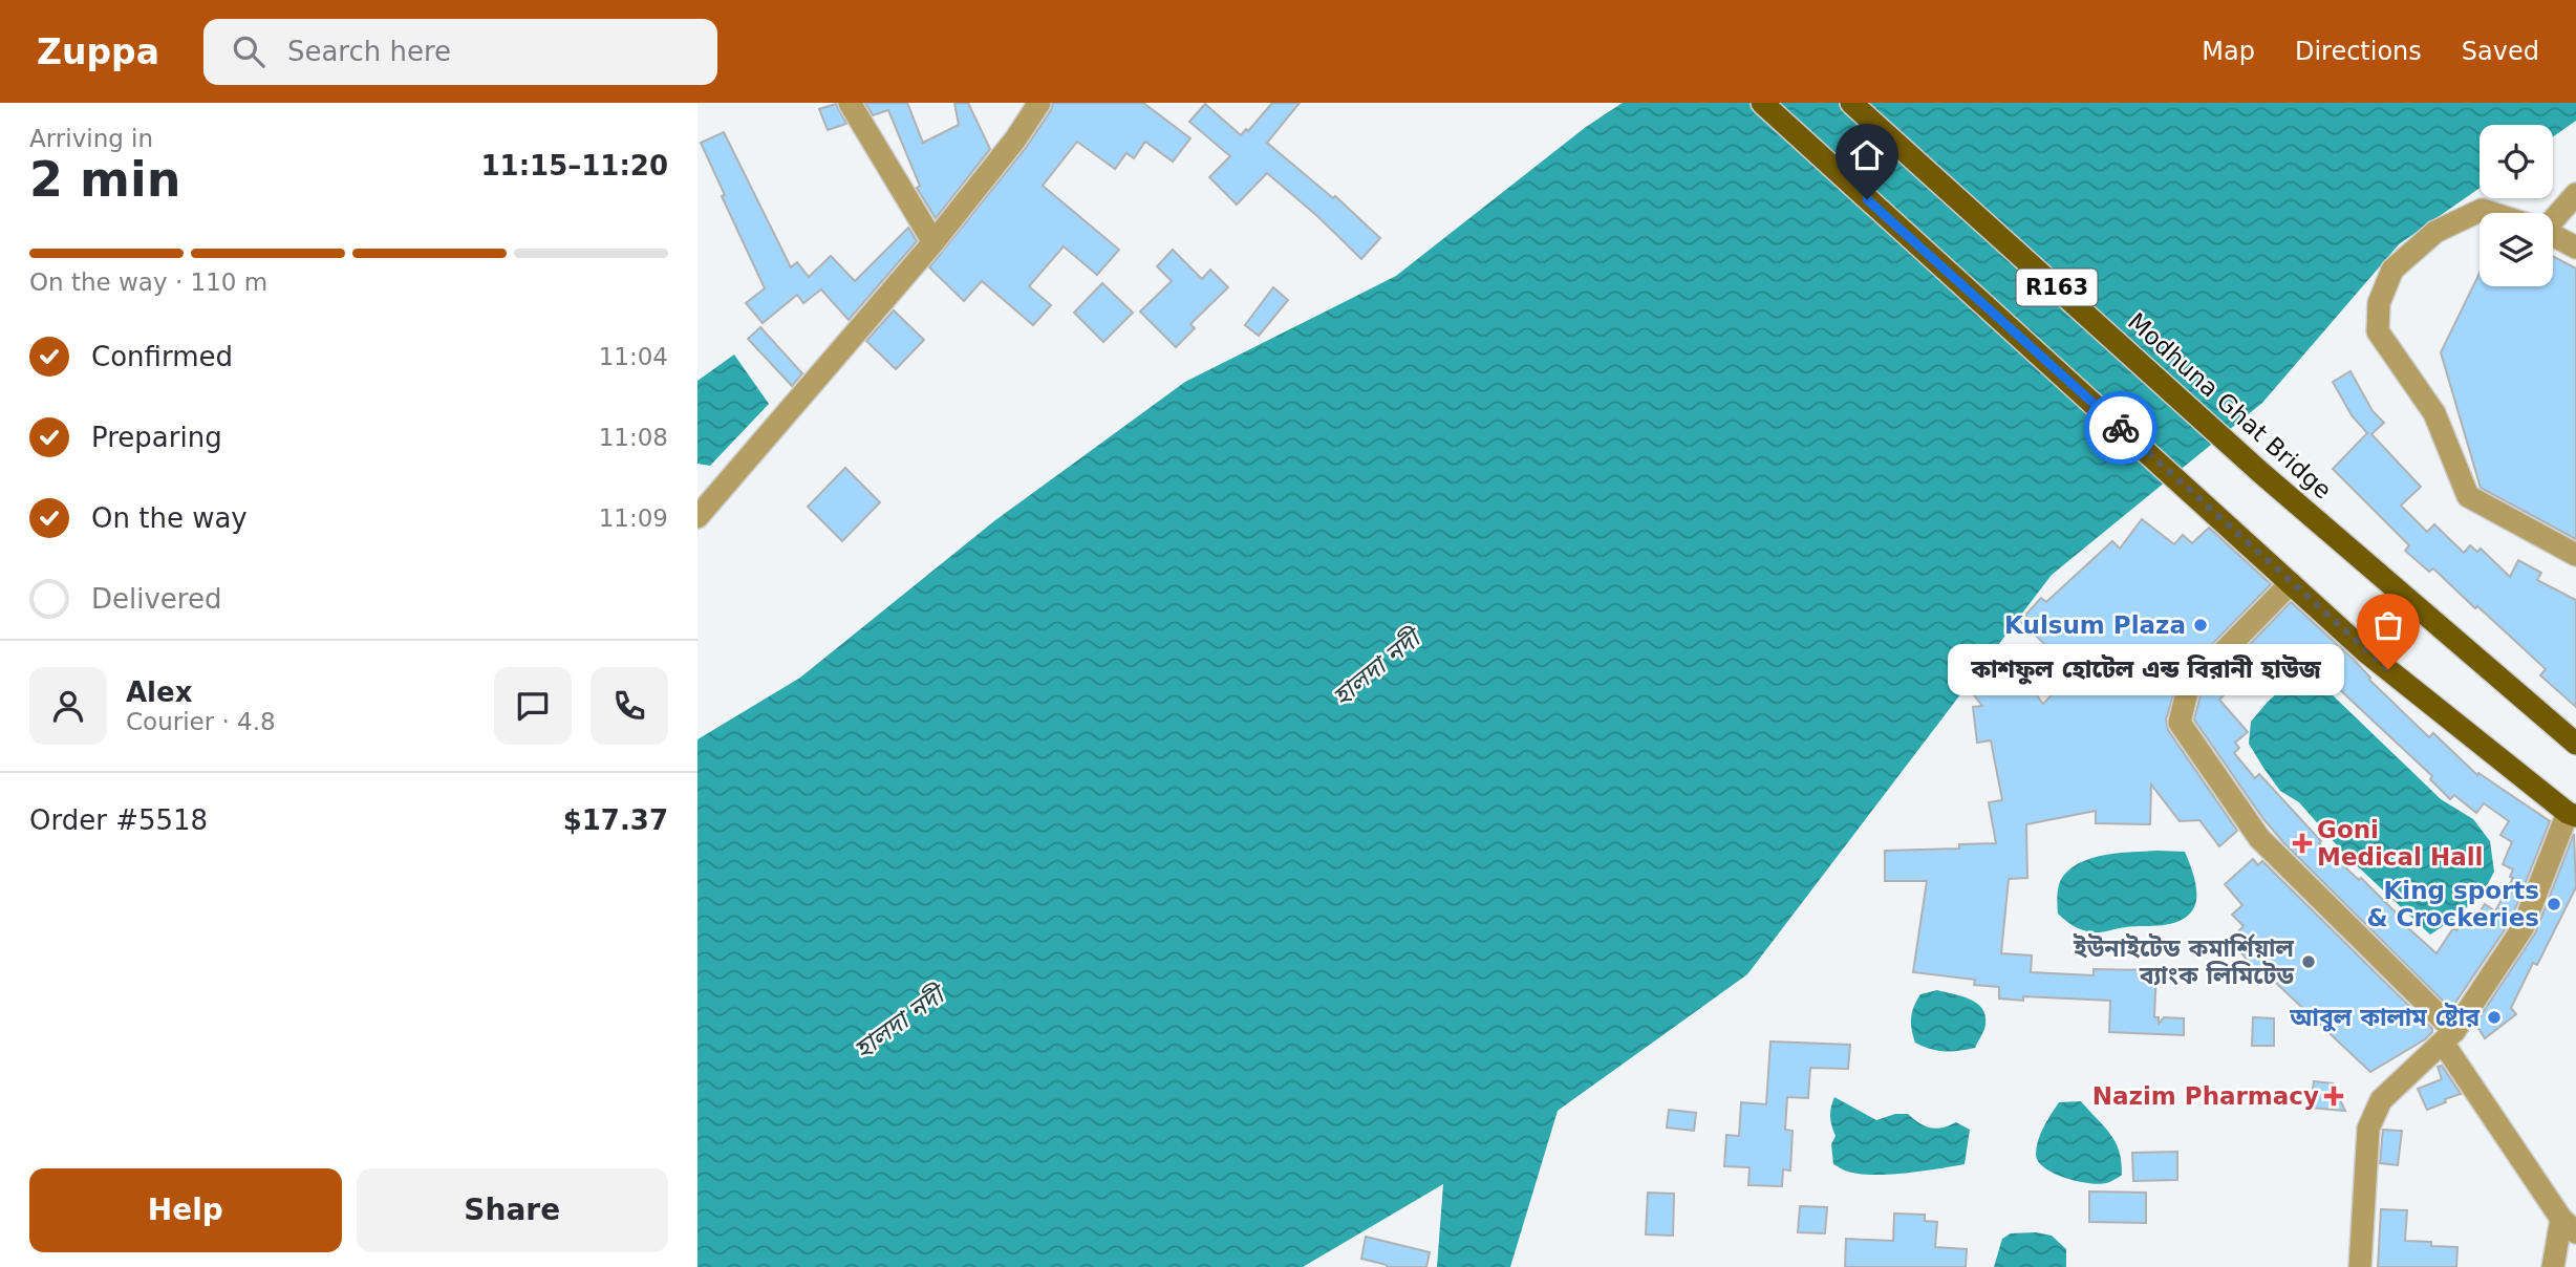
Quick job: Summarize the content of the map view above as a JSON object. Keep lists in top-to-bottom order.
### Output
{
  "streets": {
    "main road": ["R163", "Modhuna Ghat Bridge"]
  },
  "water": ["হালদা নদী"],
  "places": {
    "other": [
      "Kulsum Plaza",
      "কাশফুল হোটেল এন্ড বিরানী হাউজ",
      "King sports & Crockeries",
      "ইউনাইটেড কমার্শিয়াল ব্যাংক লিমিটেড",
      "আবুল কালাম ষ্টোর"
    ],
    "health": ["Goni Medical Hall", "Nazim Pharmacy"]
  },
  "page": {
    "header": "Zuppa",
    "search": "Search here",
    "nav": ["Map", "Directions", "Saved"],
    "heading": ["2 min", "Arriving in", "11:15–11:20"],
    "panel": [
      "Alex",
      "Courier · 4.8",
      "Order #5518",
      "$17.37"
    ],
    "bar": "On the way · 110 m",
    "list": [
      ["Confirmed", "11:04"],
      ["Preparing", "11:08"],
      ["On the way", "11:09"],
      "Delivered"
    ],
    "bubble": "কাশফুল হোটেল এন্ড বিরানী হাউজ",
    "buttons": ["Help", "Share"]
  }
}
